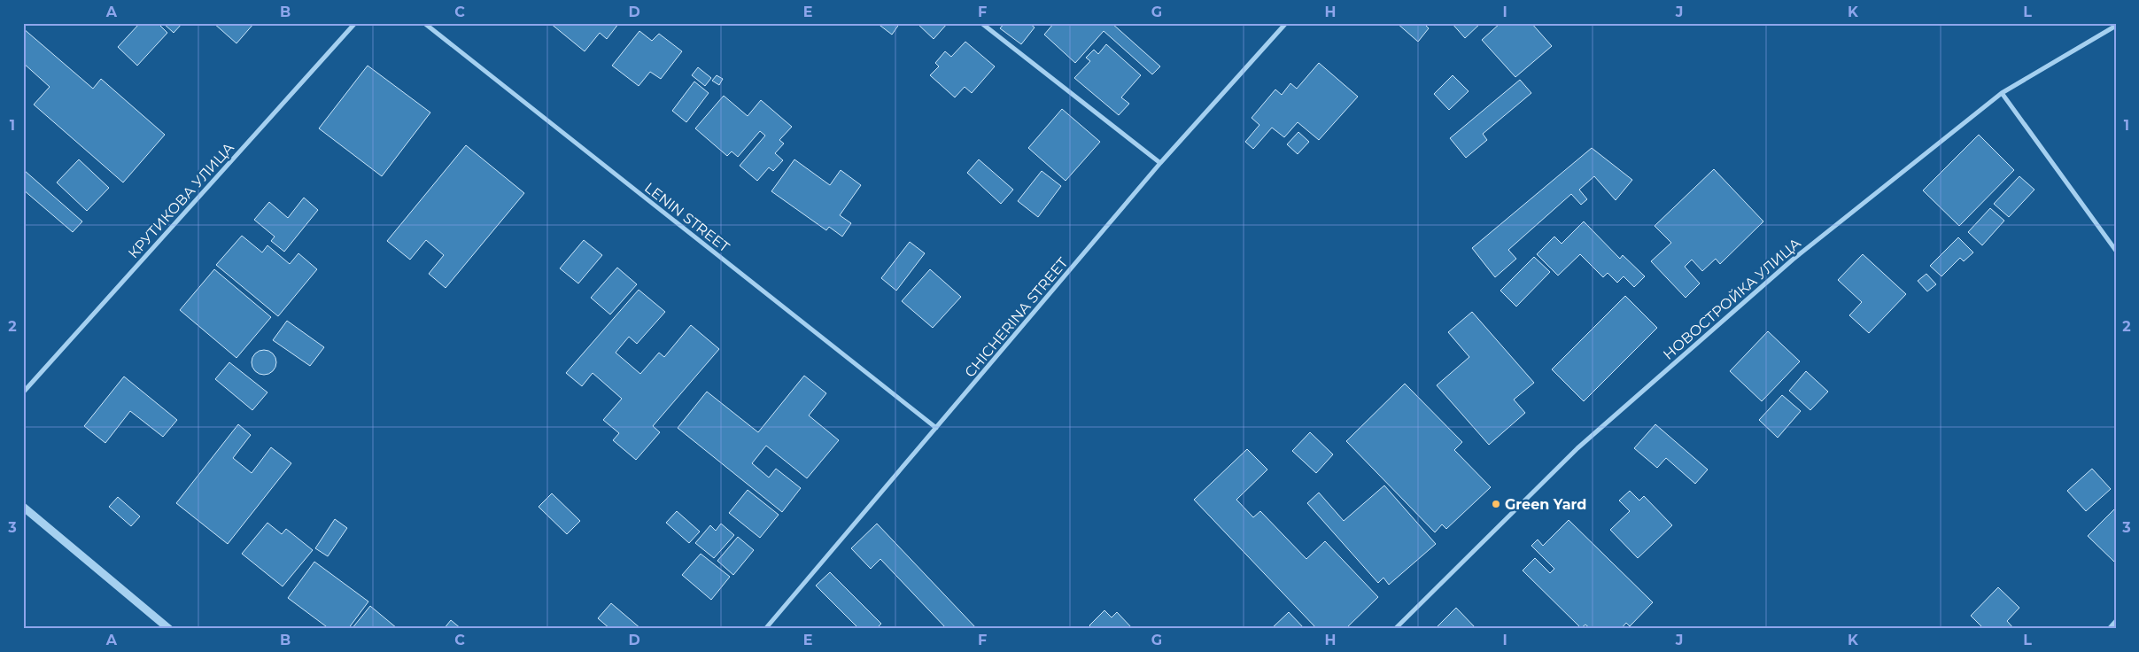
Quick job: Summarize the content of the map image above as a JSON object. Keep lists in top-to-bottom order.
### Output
{
  "streets": {
    "street": [
      "КРУТИКОВА УЛИЦА",
      "LENIN STREET",
      "НОВОСТРОЙКА УЛИЦА",
      "CHICHERINA STREET"
    ]
  },
  "crossings": [
    ["LENIN STREET", "CHICHERINA STREET"]
  ],
  "places": ["Green Yard"],
  "grid": {
    "columns": [
      "A",
      "B",
      "C",
      "D",
      "E",
      "F",
      "G",
      "H",
      "I",
      "J",
      "K",
      "L"
    ],
    "rows": ["1", "2", "3"]
  }
}
